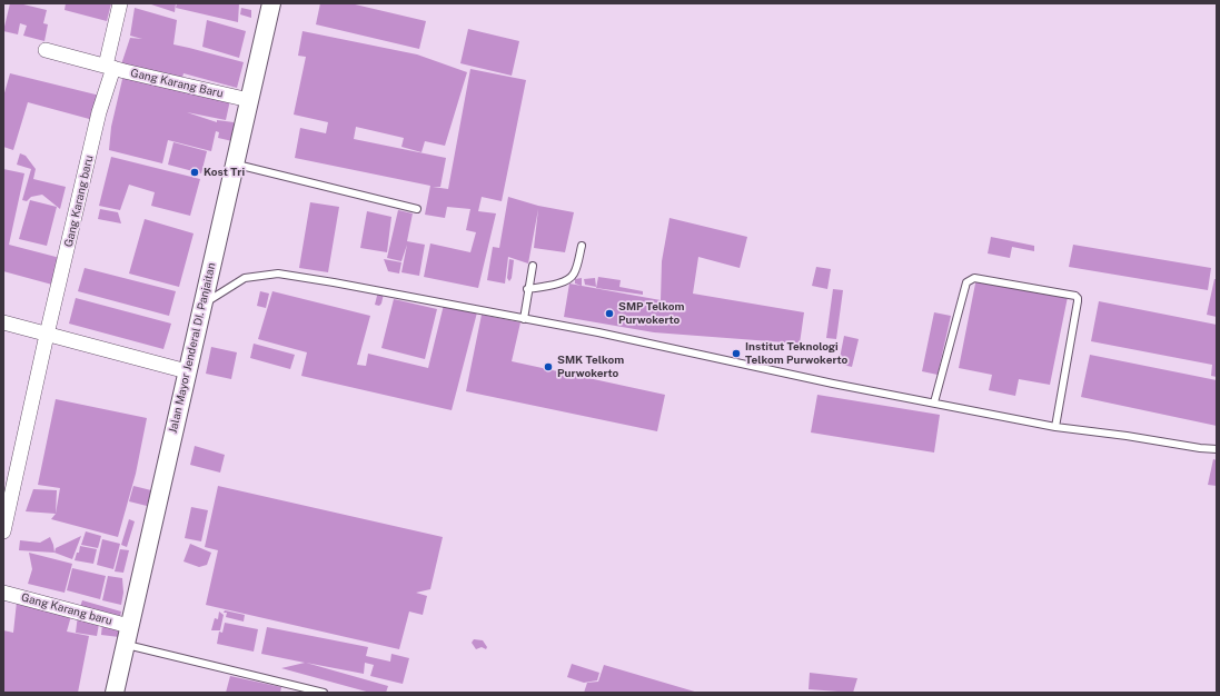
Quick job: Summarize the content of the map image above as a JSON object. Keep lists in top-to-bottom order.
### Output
{
  "streets": {
    "street": ["Gang Karang Baru", "Gang Karang baru", "Jalan Mayor Jenderal DI. Panjaitan"]
  },
  "crossings": [
    ["Gang Karang Baru", "Gang Karang baru"],
    ["Gang Karang Baru", "Jalan Mayor Jenderal DI. Panjaitan"],
    ["Gang Karang baru", "Jalan Mayor Jenderal DI. Panjaitan"]
  ],
  "places": [
    "Kost Tri",
    "SMP Telkom Purwokerto",
    "Institut Teknologi Telkom Purwokerto",
    "SMK Telkom Purwokerto"
  ]
}
